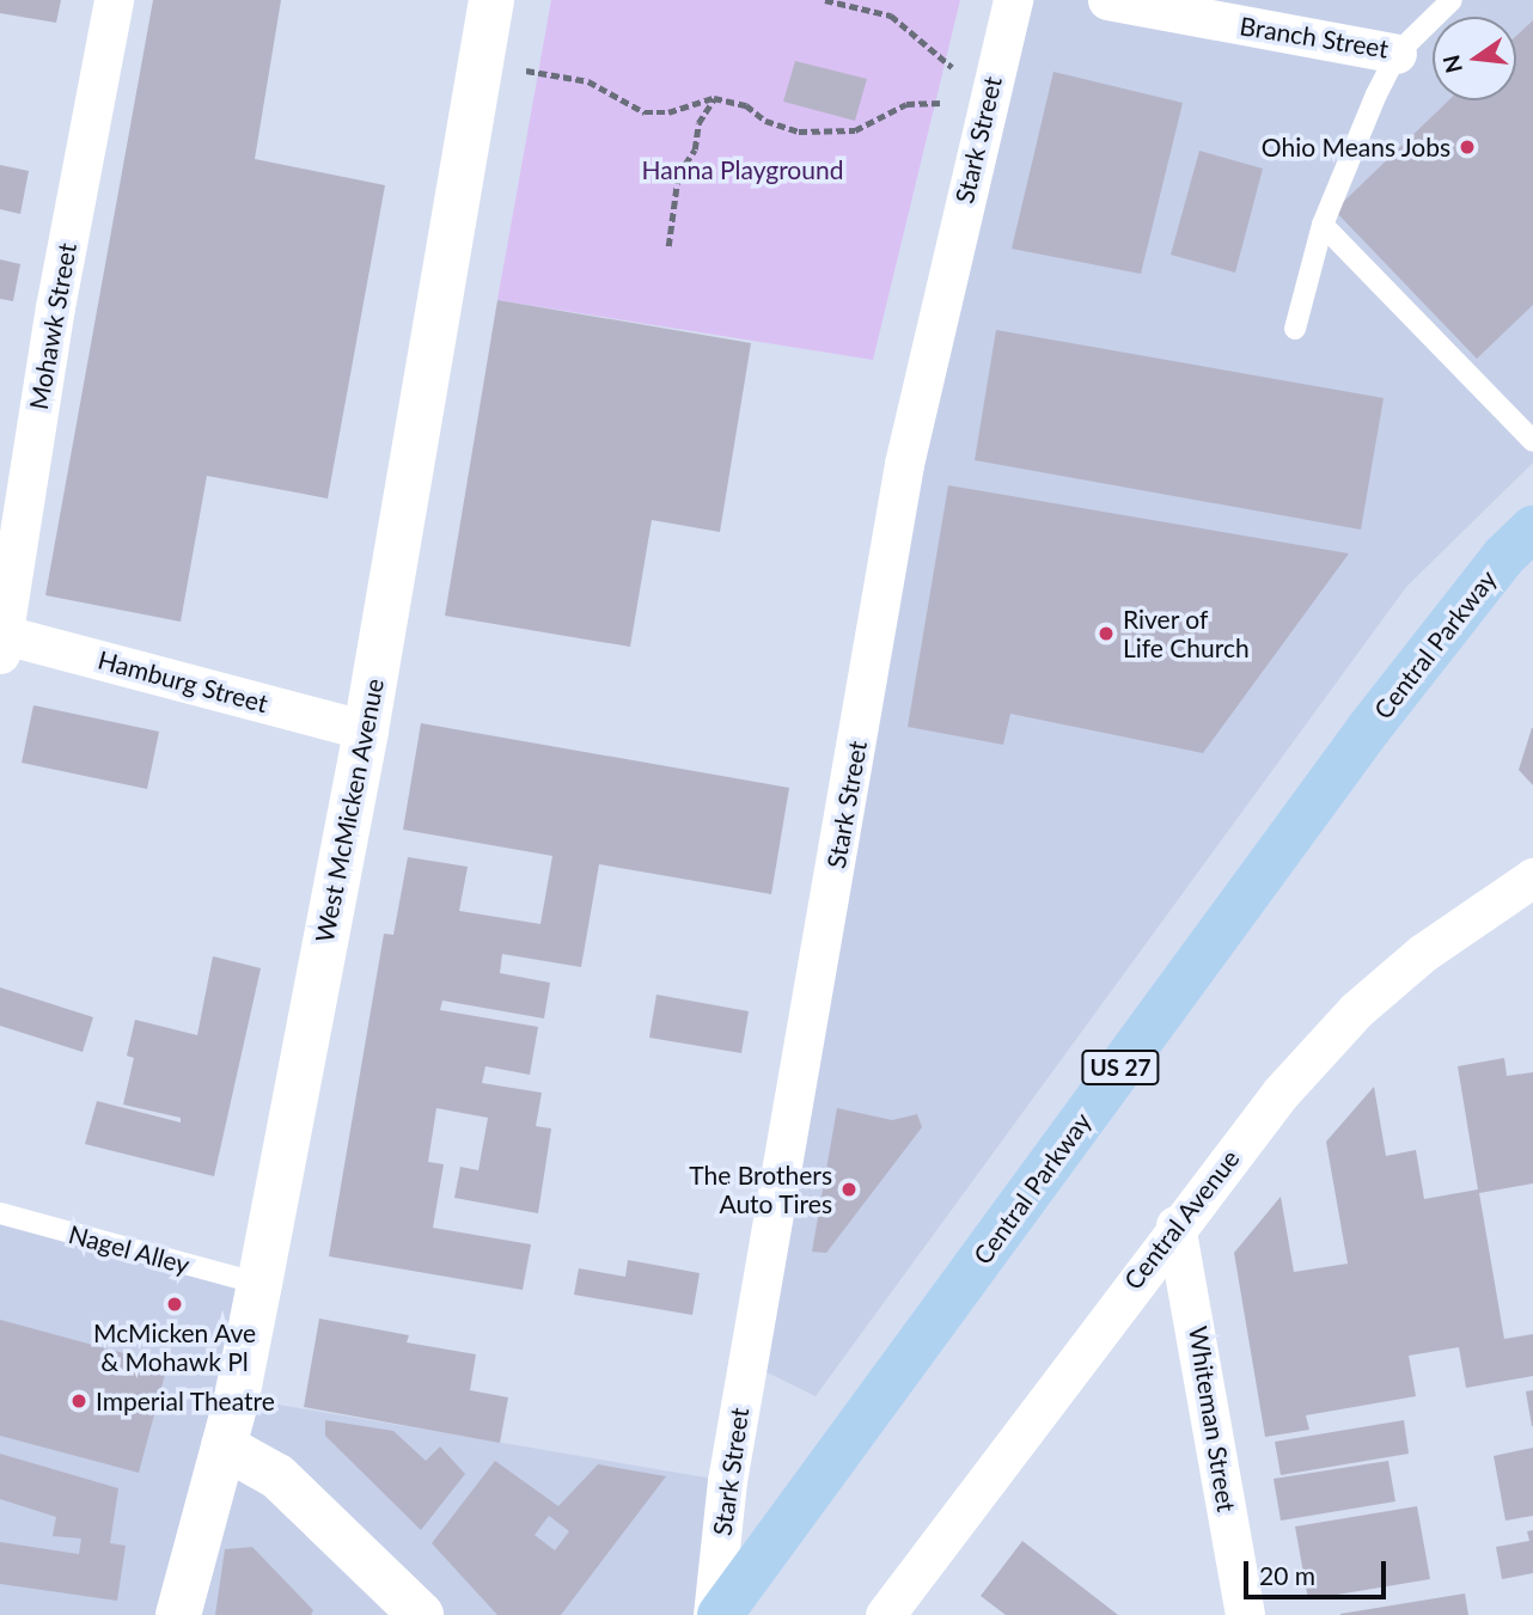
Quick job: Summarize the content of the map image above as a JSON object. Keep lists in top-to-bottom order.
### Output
{
  "streets": {
    "main road": ["Central Parkway", "US 27"],
    "street": [
      "Branch Street",
      "Stark Street",
      "Mohawk Street",
      "Hamburg Street",
      "West McMicken Avenue",
      "Central Avenue",
      "Whiteman Street"
    ],
    "lane": ["Nagel Alley"]
  },
  "crossings": [
    ["Stark Street", "Central Parkway"],
    ["Mohawk Street", "Hamburg Street"],
    ["Hamburg Street", "West McMicken Avenue"],
    ["West McMicken Avenue", "Nagel Alley"],
    ["Central Avenue", "Whiteman Street"]
  ],
  "parks": ["Hanna Playground"],
  "places": [
    "Ohio Means Jobs",
    "River of Life Church",
    "The Brothers Auto Tires",
    "McMicken Ave & Mohawk Pl",
    "Imperial Theatre"
  ],
  "scale_bar": "20 m",
  "north": "left"
}
